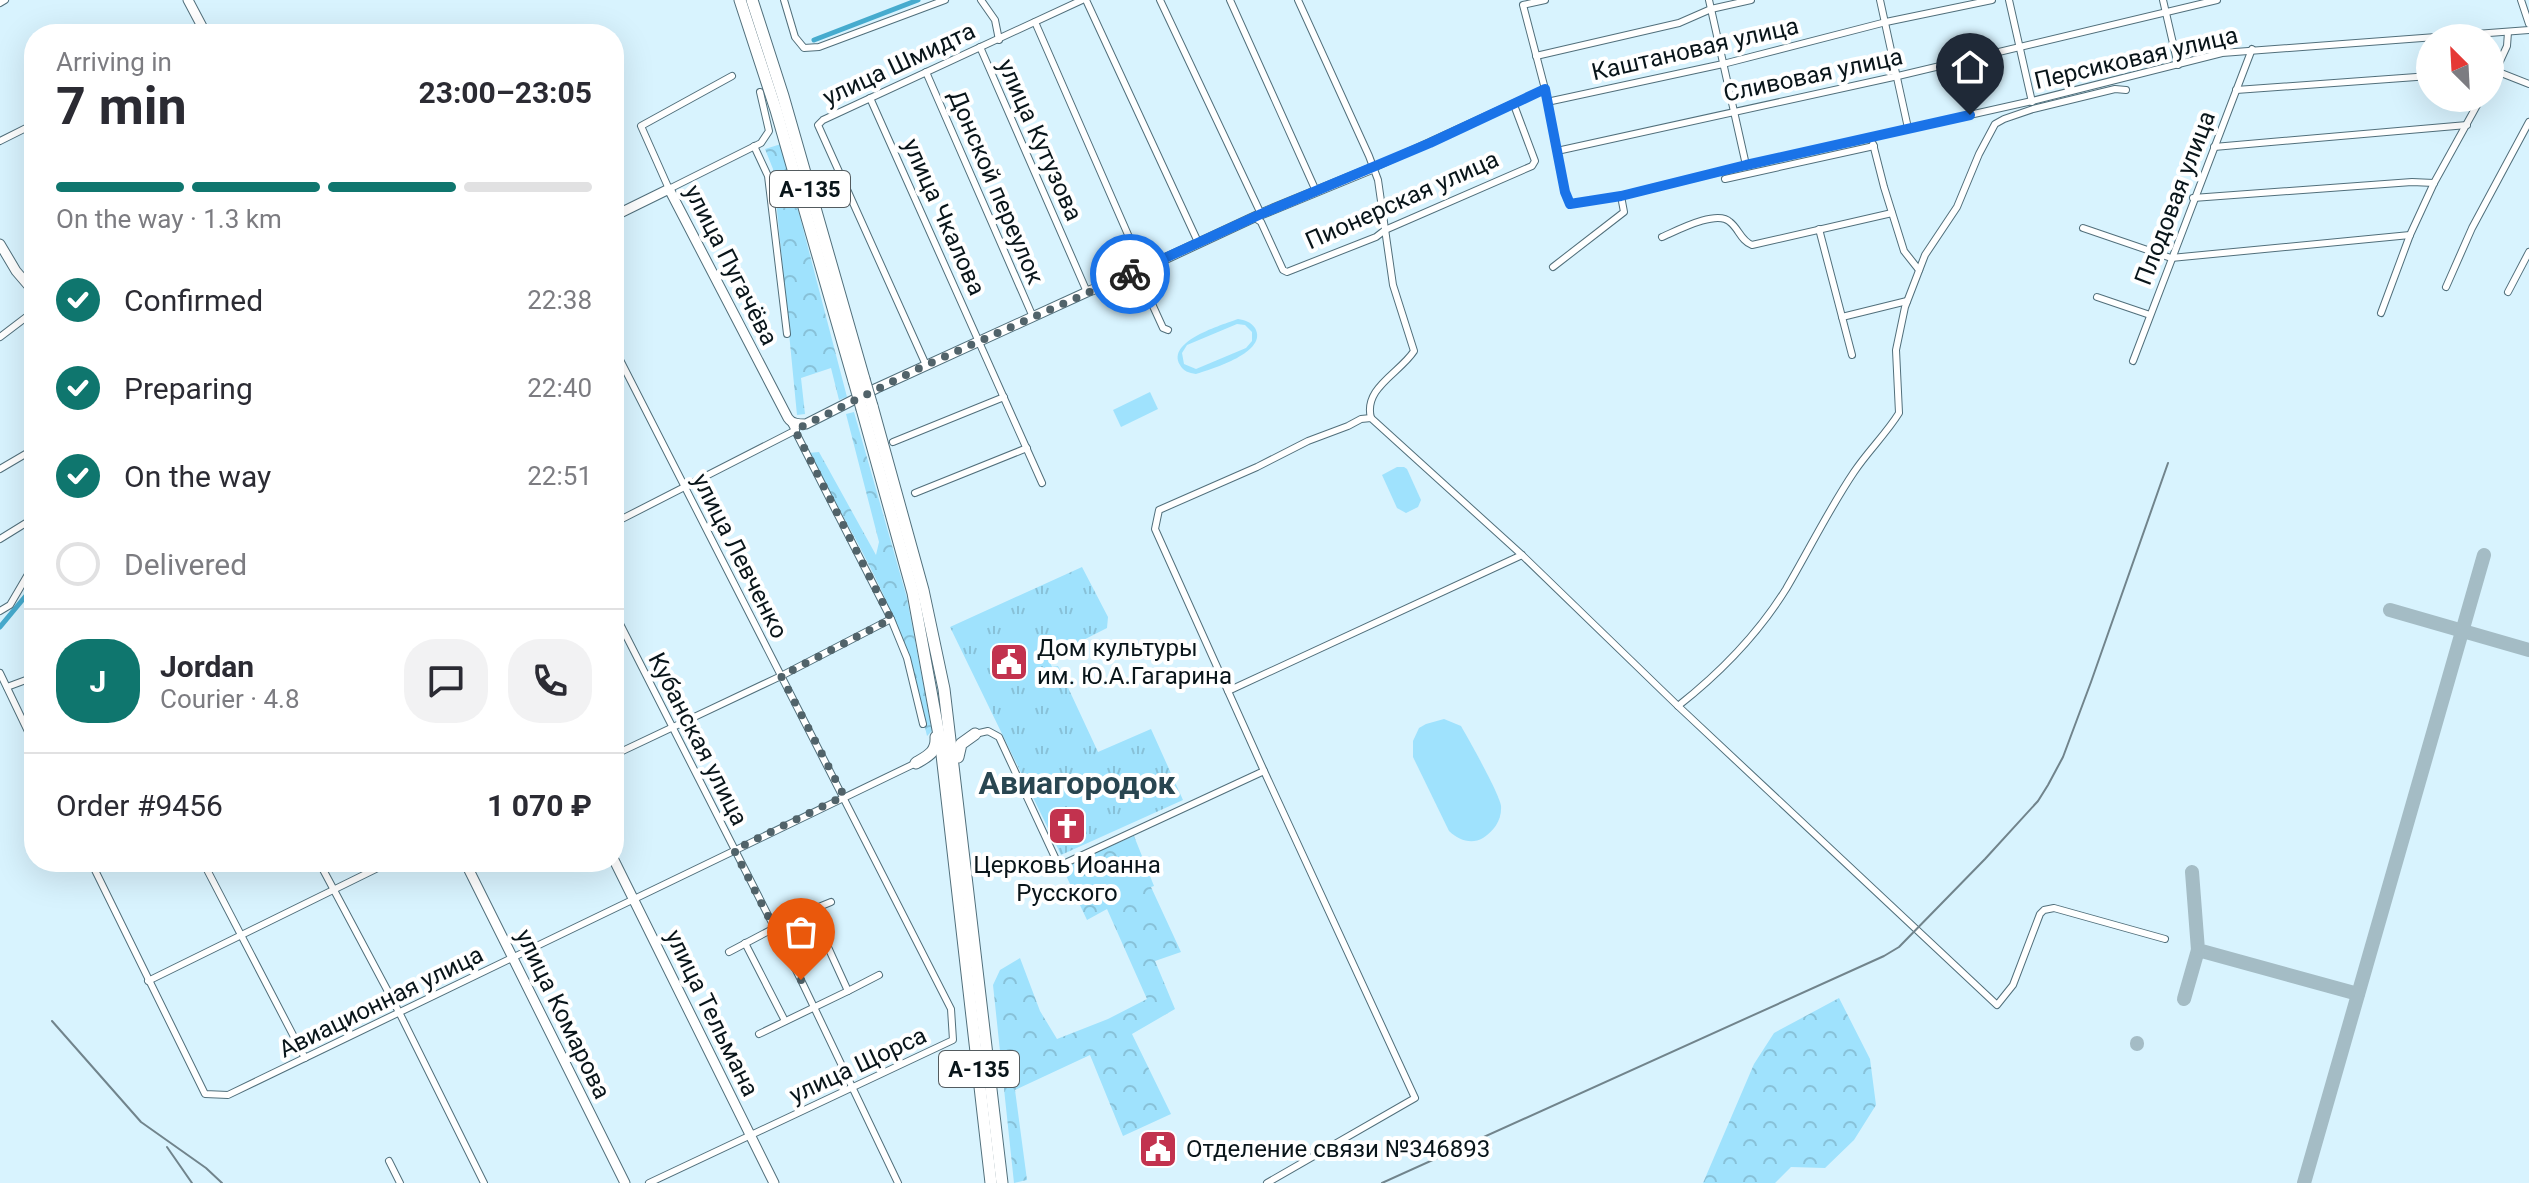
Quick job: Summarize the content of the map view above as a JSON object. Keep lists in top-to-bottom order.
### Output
{
  "streets": {
    "highway": ["А-135"],
    "street": [
      "Каштановая улица",
      "Персиковая улица",
      "улица Шмидта",
      "Сливовая улица",
      "улица Кутузова",
      "Донской переулок",
      "Плодовая улица",
      "Пионерская улица",
      "улица Чкалова",
      "улица Пугачёва",
      "улица Левченко",
      "Кубанская улица",
      "Авиационная улица",
      "улица Тельмана",
      "улица Комарова",
      "улица Щорса"
    ]
  },
  "crossings": [
    ["Персиковая улица", "Сливовая улица"],
    ["Персиковая улица", "Плодовая улица"],
    ["улица Шмидта", "улица Кутузова"],
    ["улица Шмидта", "Донской переулок"],
    ["улица Шмидта", "Пионерская улица"],
    ["улица Шмидта", "улица Чкалова"],
    ["улица Кутузова", "Пионерская улица"],
    ["Донской переулок", "Пионерская улица"],
    ["Пионерская улица", "улица Чкалова"],
    ["Пионерская улица", "улица Пугачёва"],
    ["Пионерская улица", "улица Левченко"],
    ["улица Левченко", "Авиационная улица"],
    ["улица Левченко", "улица Щорса"],
    ["Кубанская улица", "Авиационная улица"],
    ["Кубанская улица", "улица Щорса"],
    ["Авиационная улица", "улица Тельмана"],
    ["Авиационная улица", "улица Комарова"],
    ["улица Тельмана", "улица Щорса"]
  ],
  "districts": ["Авиагородок"],
  "places": {
    "public building": ["Дом культуры им. Ю.А.Гагарина", "Отделение связи №346893"],
    "church": ["Церковь Иоанна Русского"]
  },
  "north": "top left",
  "page": {
    "heading": ["7 min", "Arriving in", "23:00–23:05"],
    "panel": [
      "Jordan",
      "Courier · 4.8",
      "Order #9456",
      "1 070 ₽"
    ],
    "bar": "On the way · 1.3 km",
    "list": [
      ["Confirmed", "22:38"],
      ["Preparing", "22:40"],
      ["On the way", "22:51"],
      "Delivered"
    ],
    "round": "J"
  }
}
